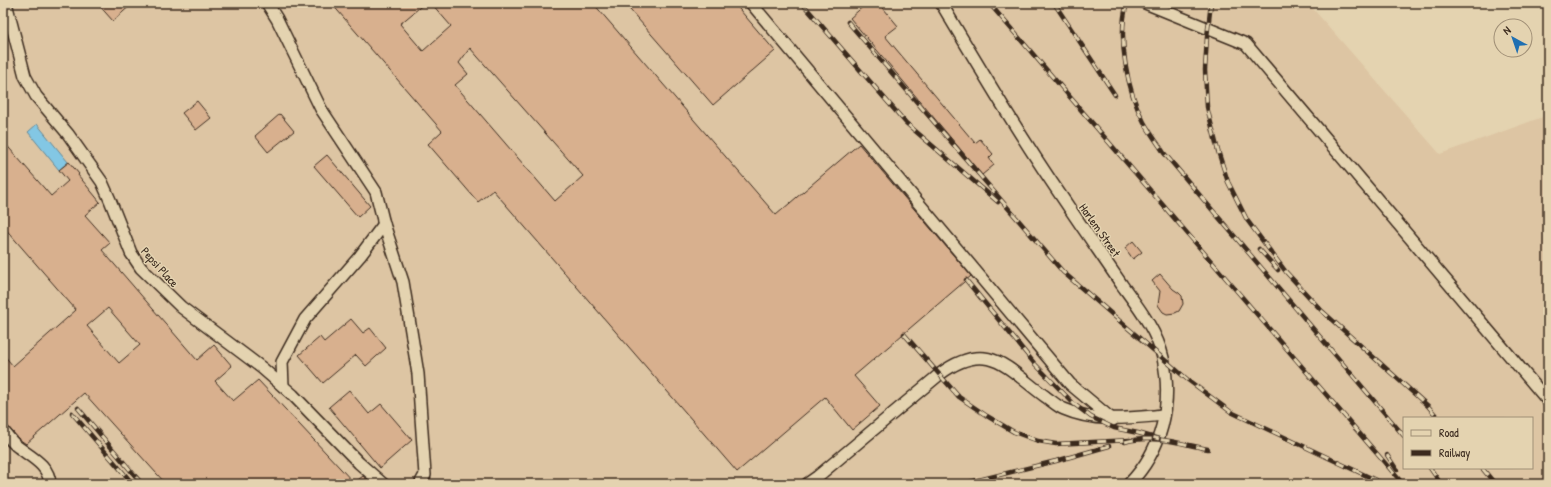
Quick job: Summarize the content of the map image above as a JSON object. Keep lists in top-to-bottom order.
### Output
{
  "streets": {
    "lane": ["Harlem Street", "Pepsi Place"]
  },
  "legend": ["Road", "Railway"],
  "north": "top left"
}
